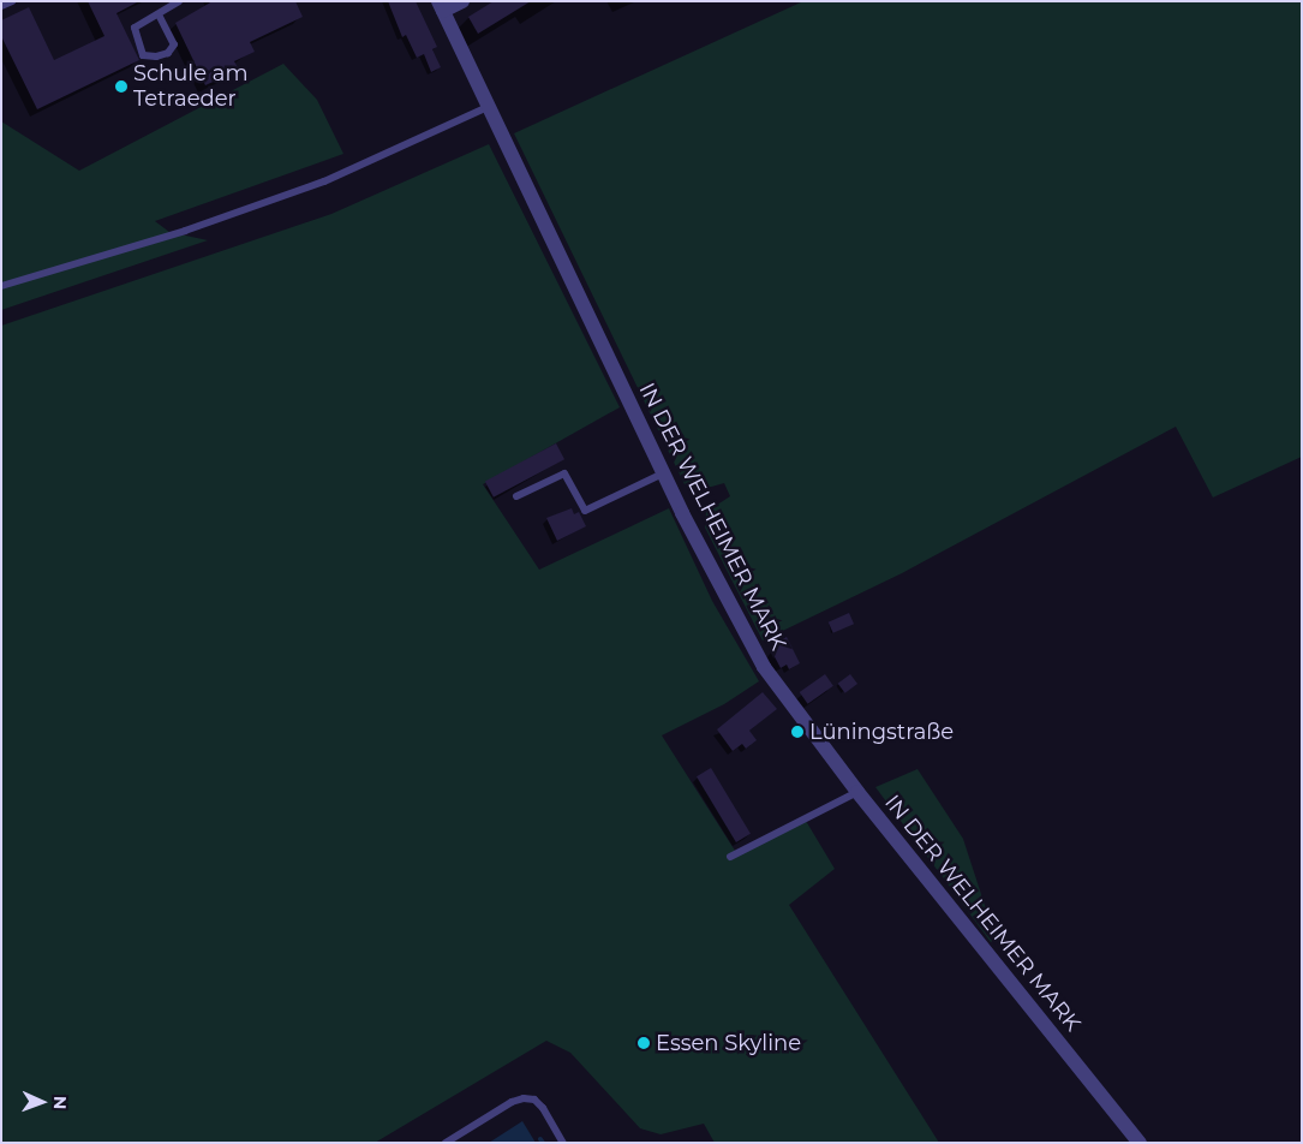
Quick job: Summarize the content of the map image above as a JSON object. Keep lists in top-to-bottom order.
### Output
{
  "streets": {
    "street": ["IN DER WELHEIMER MARK"]
  },
  "places": ["Schule am Tetraeder", "Lüningstraße", "Essen Skyline"],
  "north": "right"
}
